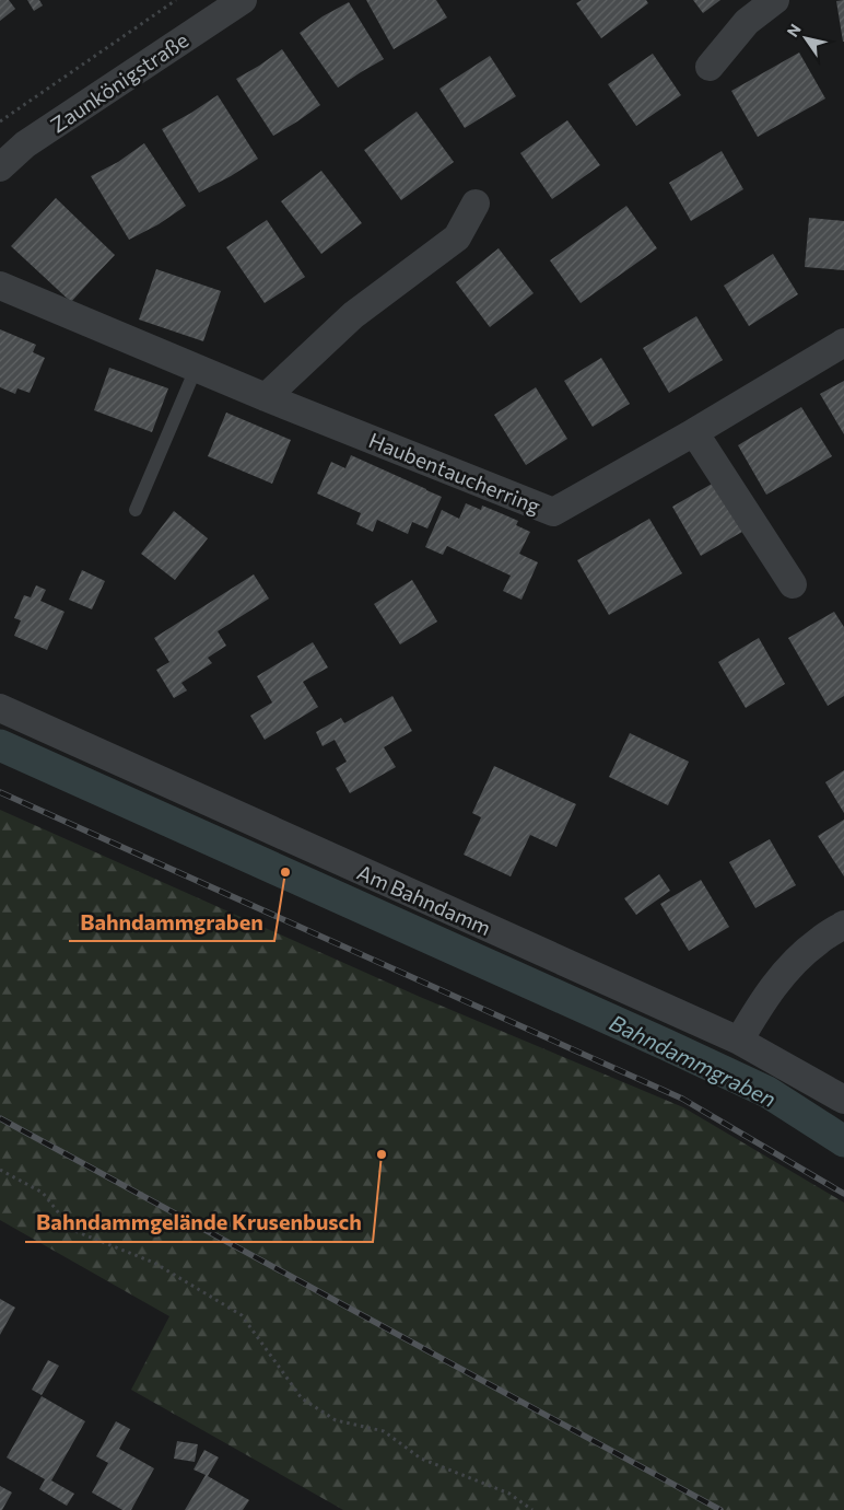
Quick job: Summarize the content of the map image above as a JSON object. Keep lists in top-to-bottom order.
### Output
{
  "streets": {
    "street": ["Zaunkönigstraße", "Haubentaucherring", "Am Bahndamm"]
  },
  "water": ["Bahndammgraben"],
  "places": ["Bahndammgraben", "Bahndammgelände Krusenbusch"],
  "north": "top left"
}
